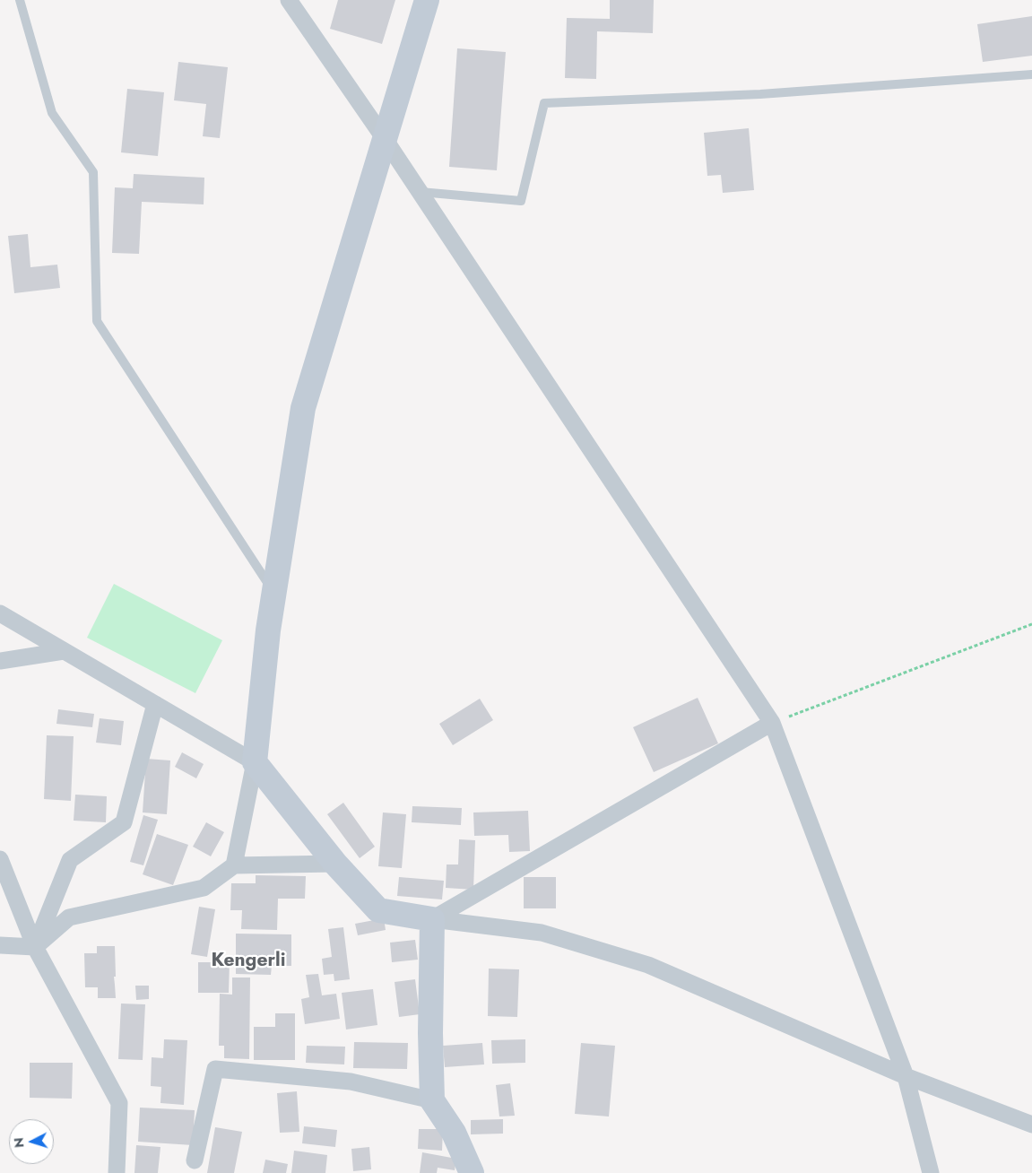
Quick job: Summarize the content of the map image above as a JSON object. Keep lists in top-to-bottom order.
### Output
{
  "districts": ["Kengerli"],
  "north": "left"
}
